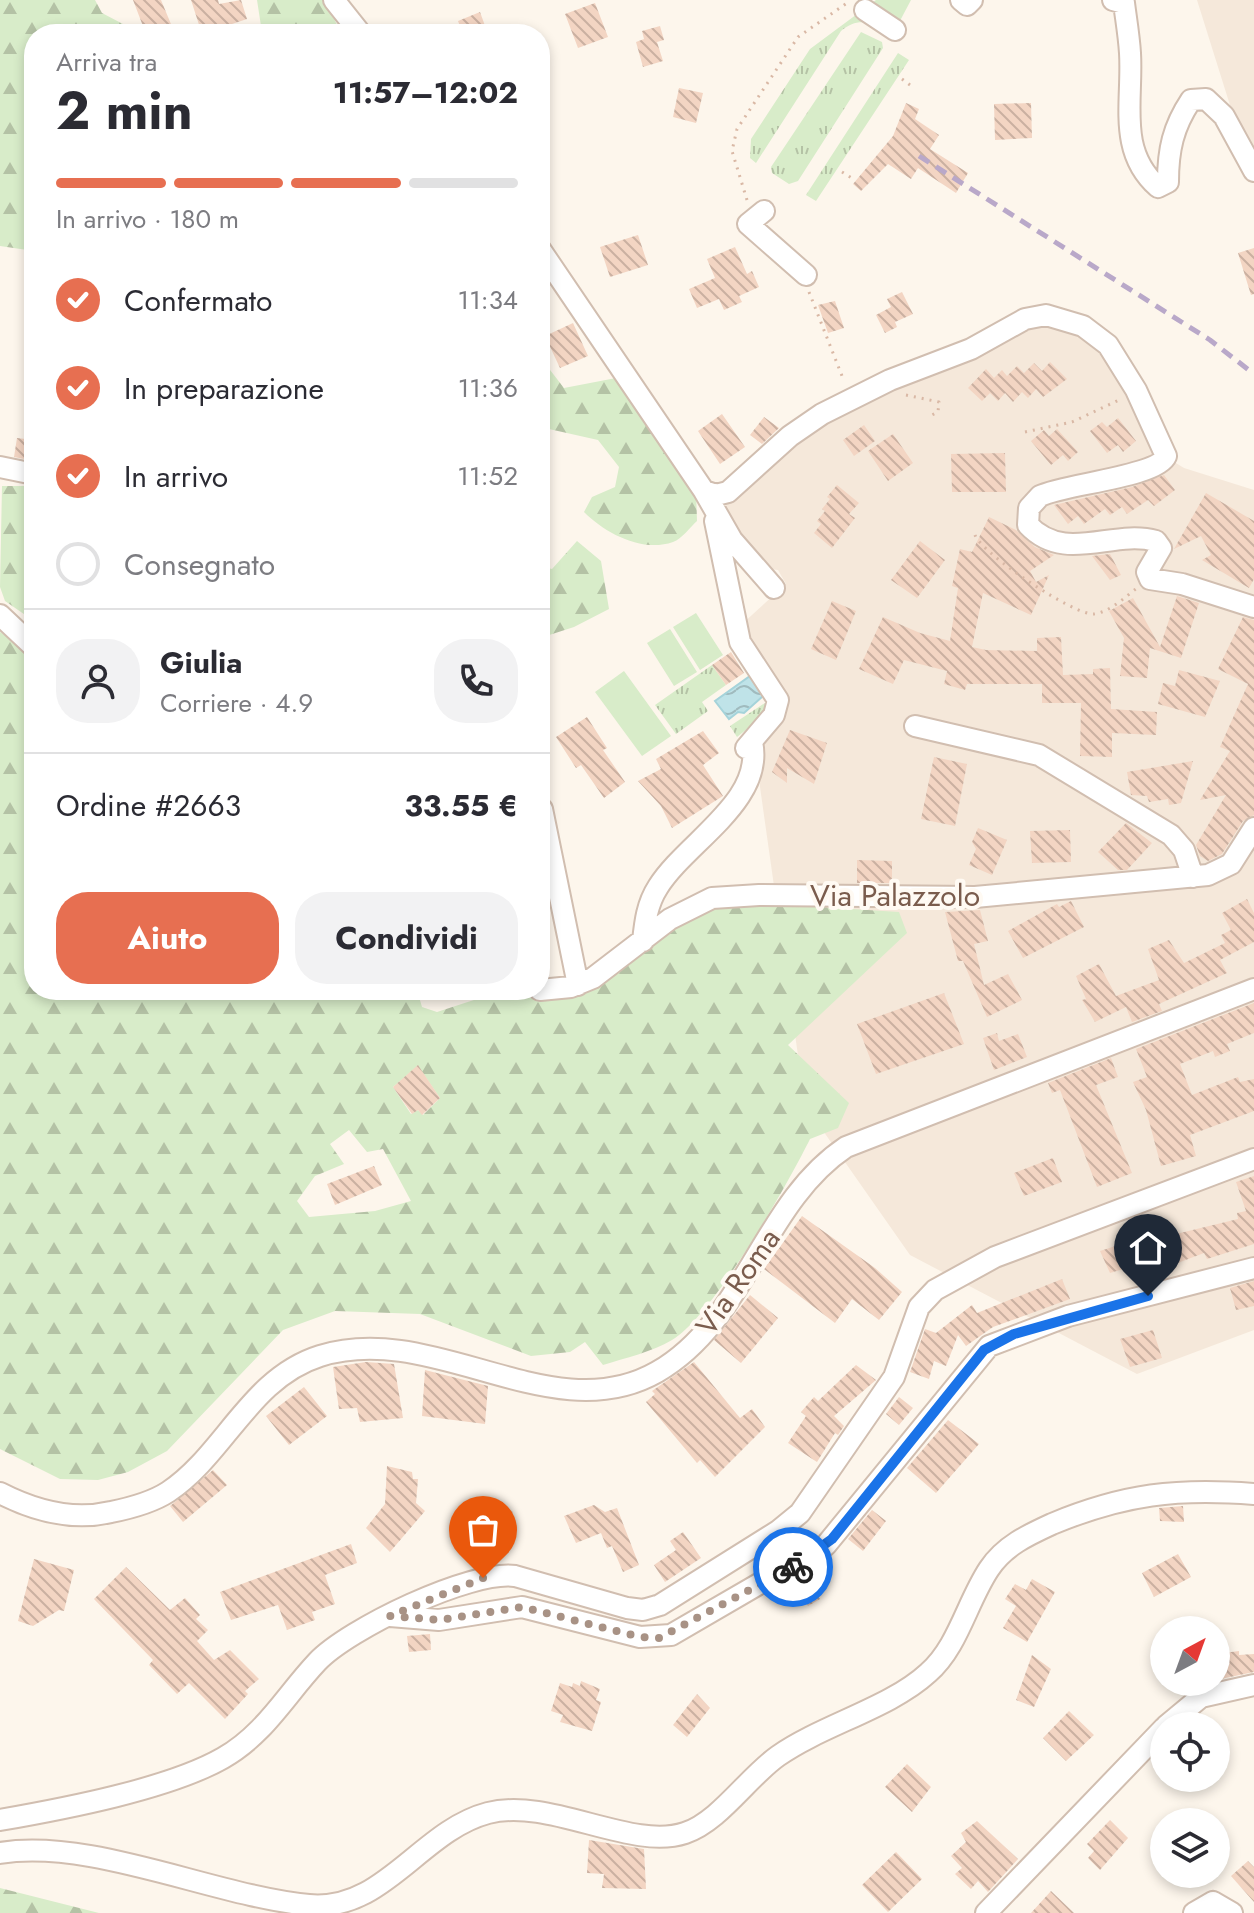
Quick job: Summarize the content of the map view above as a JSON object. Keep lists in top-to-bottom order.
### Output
{
  "streets": {
    "street": ["Via Palazzolo", "Via Roma"]
  },
  "north": "top right",
  "page": {
    "heading": ["2 min", "Arriva tra", "11:57–12:02"],
    "panel": [
      "Giulia",
      "Corriere · 4.9",
      "Ordine #2663",
      "33.55 €"
    ],
    "bar": "In arrivo · 180 m",
    "list": [
      ["Confermato", "11:34"],
      ["In preparazione", "11:36"],
      ["In arrivo", "11:52"],
      "Consegnato"
    ],
    "buttons": ["Aiuto", "Condividi"]
  }
}
